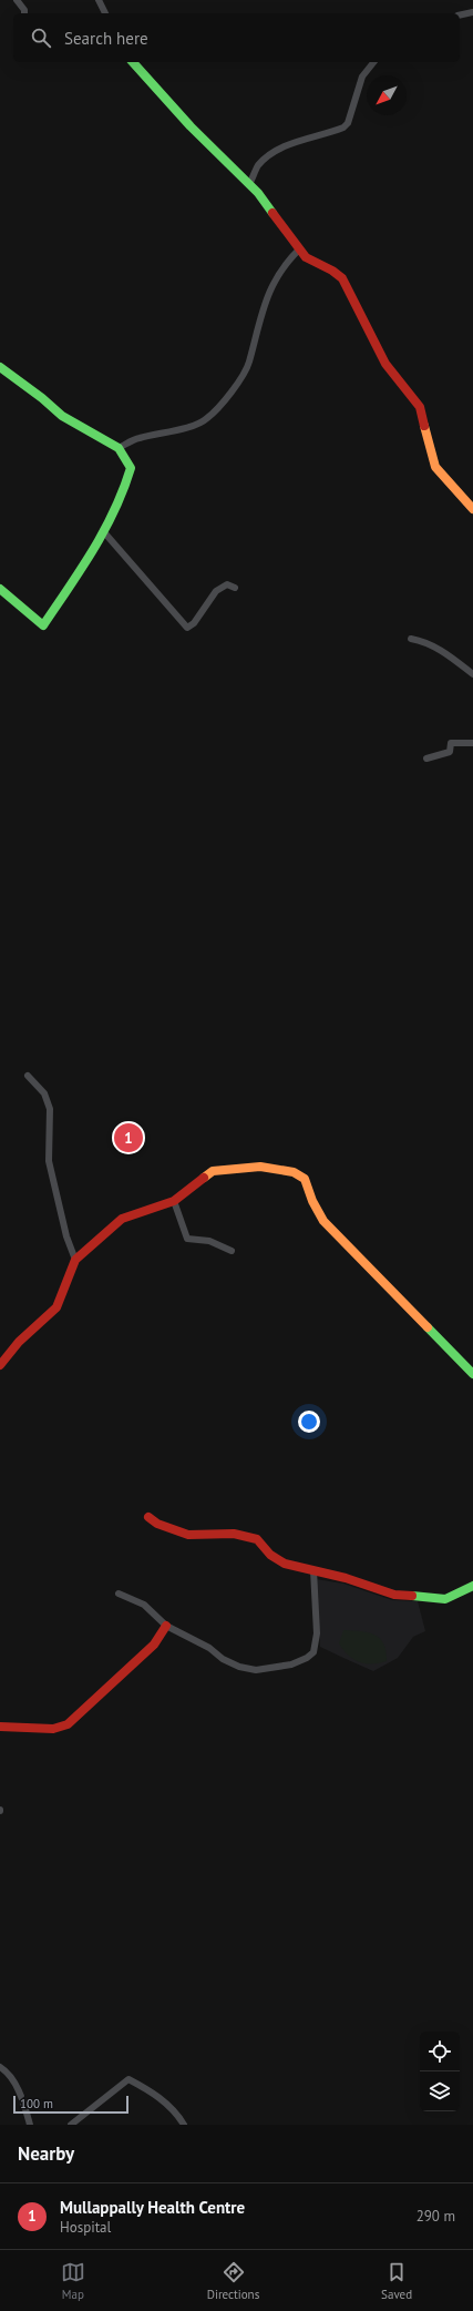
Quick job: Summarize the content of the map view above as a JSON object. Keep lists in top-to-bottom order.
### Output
{
  "scale_bar": "100 m",
  "north": "bottom left",
  "page": {
    "search": "Search here",
    "pins": "1",
    "scale": "100 m",
    "heading": "Nearby",
    "list": [
      {
        "mark": "1",
        "name": "Mullappally Health Centre",
        "note": "Hospital",
        "value": "290 m"
      }
    ],
    "nav": ["Map", "Directions", "Saved"]
  }
}
